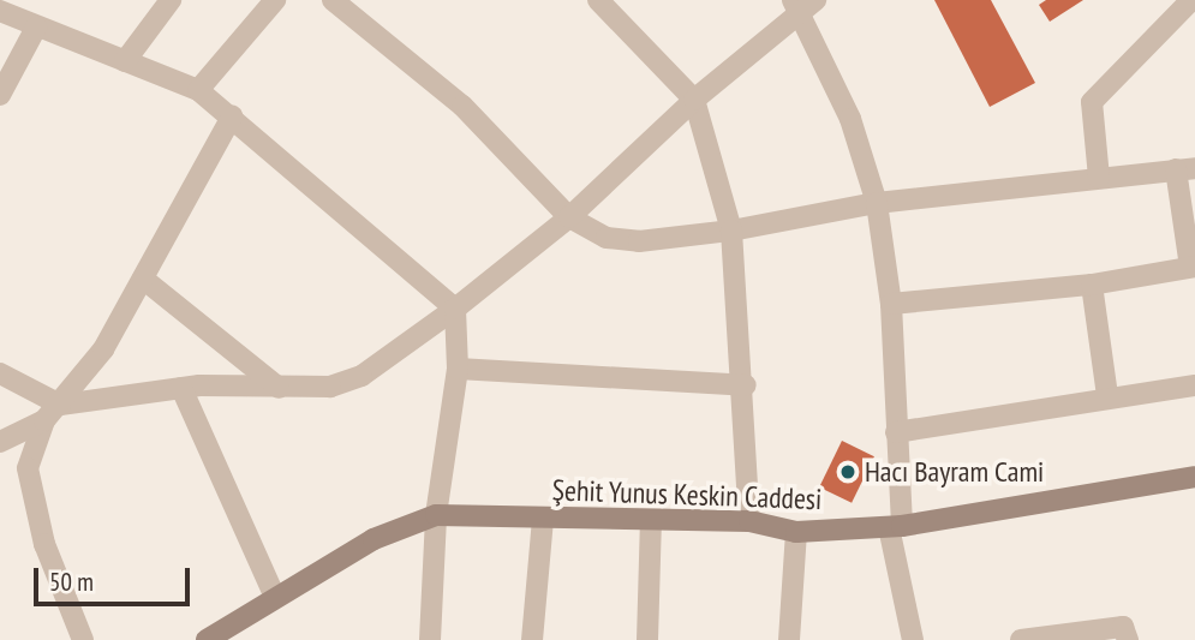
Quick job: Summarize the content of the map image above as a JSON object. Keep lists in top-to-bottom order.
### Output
{
  "streets": {
    "street": ["Şehit Yunus Keskin Caddesi"]
  },
  "places": ["Hacı Bayram Cami"],
  "scale_bar": "50 m"
}
